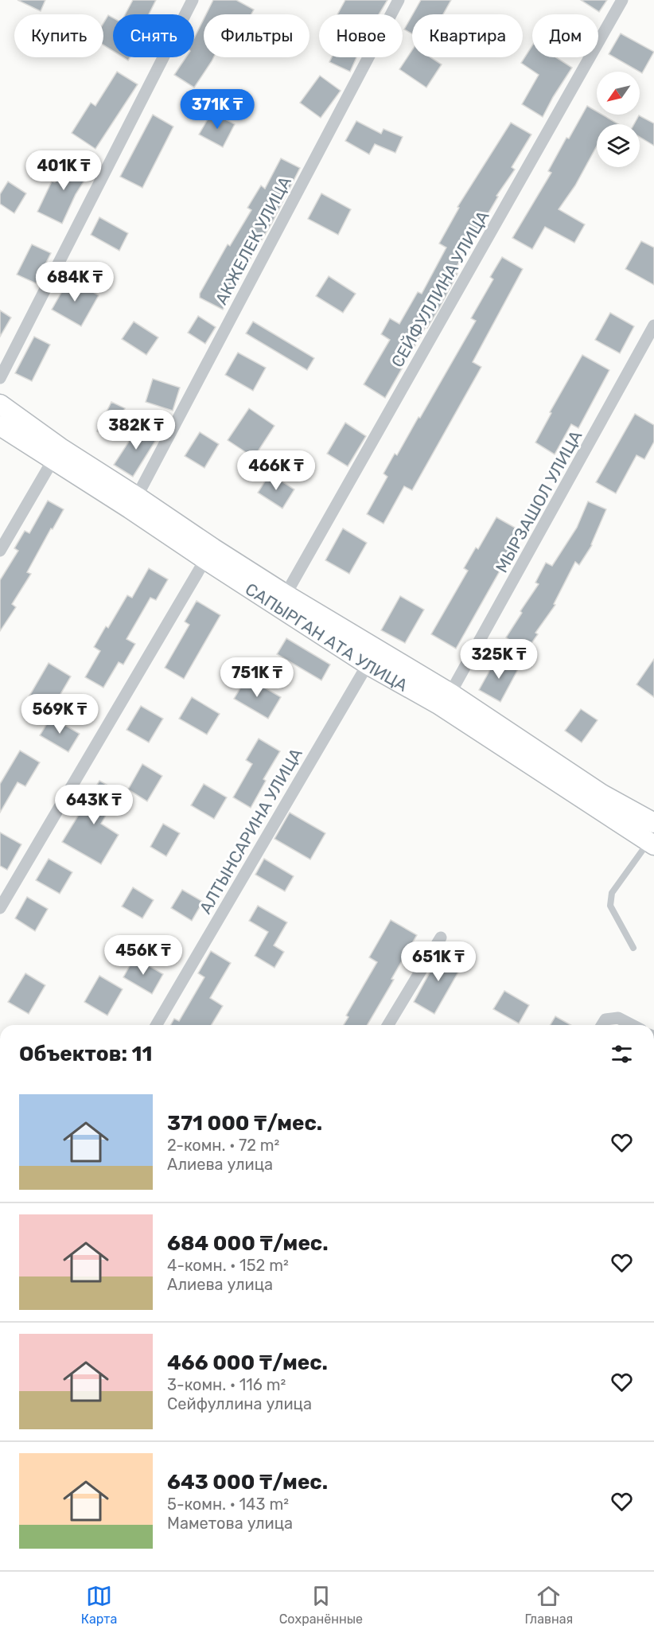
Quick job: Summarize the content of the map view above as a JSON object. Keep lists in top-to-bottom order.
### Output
{
  "streets": {
    "main road": ["САПЫРГАН АТА УЛИЦА"],
    "street": [
      "АКЖЕЛЕК УЛИЦА",
      "СЕЙФУЛЛИНА УЛИЦА",
      "МЫРЗАШОЛ УЛИЦА",
      "АЛТЫНСАРИНА УЛИЦА"
    ]
  },
  "crossings": [
    ["АКЖЕЛЕК УЛИЦА", "САПЫРГАН АТА УЛИЦА"],
    ["СЕЙФУЛЛИНА УЛИЦА", "САПЫРГАН АТА УЛИЦА"],
    ["МЫРЗАШОЛ УЛИЦА", "САПЫРГАН АТА УЛИЦА"],
    ["САПЫРГАН АТА УЛИЦА", "АЛТЫНСАРИНА УЛИЦА"]
  ],
  "north": "bottom left",
  "page": {
    "chip": [
      "Купить",
      "Снять",
      "Фильтры",
      "Новое",
      "Квартира",
      "Дом"
    ],
    "price": [
      "371K ₸",
      "401K ₸",
      "684K ₸",
      "382K ₸",
      "466K ₸",
      "325K ₸",
      "751K ₸",
      "569K ₸",
      "643K ₸",
      "456K ₸",
      "651K ₸"
    ],
    "heading": "Объектов: 11",
    "list": [
      {
        "name": "371 000 ₸/мес.",
        "note": "2-комн. · 72 m² · Алиева улица"
      },
      {
        "name": "684 000 ₸/мес.",
        "note": "4-комн. · 152 m² · Алиева улица"
      },
      {
        "name": "466 000 ₸/мес.",
        "note": "3-комн. · 116 m² · Сейфуллина улица"
      },
      {
        "name": "643 000 ₸/мес.",
        "note": "5-комн. · 143 m² · Маметова улица"
      }
    ],
    "tabs": ["Карта", "Сохранённые", "Главная"]
  }
}
